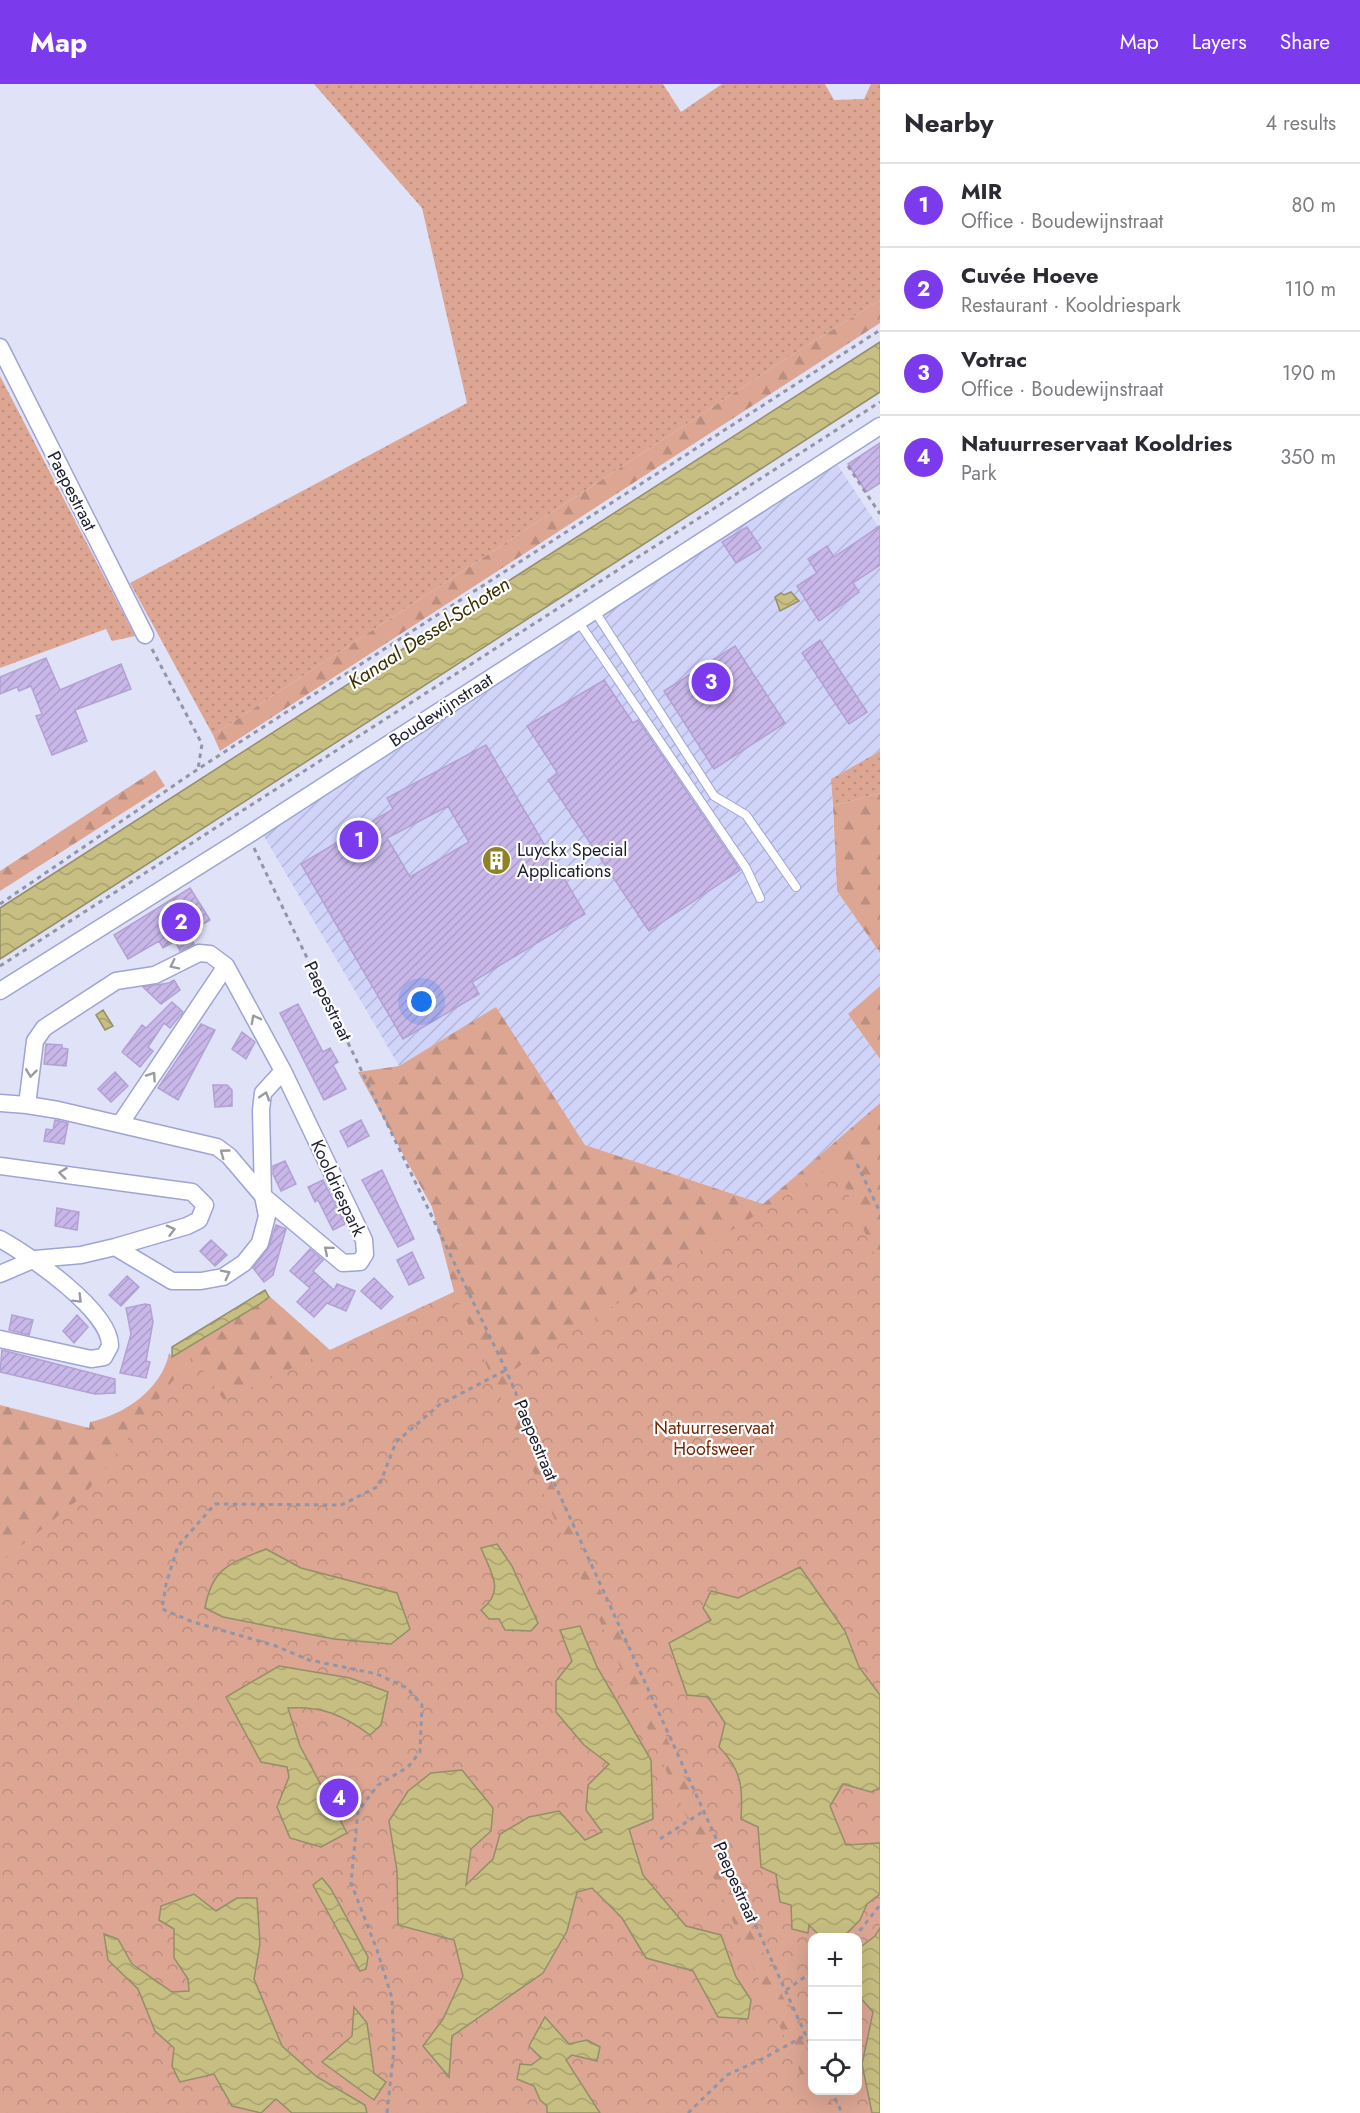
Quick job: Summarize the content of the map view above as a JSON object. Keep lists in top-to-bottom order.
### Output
{
  "streets": {
    "street": ["Paepestraat", "Boudewijnstraat", "Kooldriespark"]
  },
  "crossings": [
    ["Paepestraat", "Boudewijnstraat"]
  ],
  "water": ["Kanaal Dessel-Schoten"],
  "parks": ["Natuurreservaat Hoofsweer"],
  "places": {
    "building": ["Luyckx Special Applications"]
  },
  "page": {
    "header": "Map",
    "nav": ["Map", "Layers", "Share"],
    "heading": ["Nearby", "4 results"],
    "list": [
      {
        "mark": "1",
        "name": "MIR",
        "note": "Office · Boudewijnstraat",
        "value": "80 m"
      },
      {
        "mark": "2",
        "name": "Cuvée Hoeve",
        "note": "Restaurant · Kooldriespark",
        "value": "110 m"
      },
      {
        "mark": "3",
        "name": "Votrac",
        "note": "Office · Boudewijnstraat",
        "value": "190 m"
      },
      {
        "mark": "4",
        "name": "Natuurreservaat Kooldries",
        "note": "Park",
        "value": "350 m"
      }
    ],
    "pins": [
      "3",
      "1",
      "2",
      "4"
    ],
    "map_buttons": ["+", "−"]
  }
}
